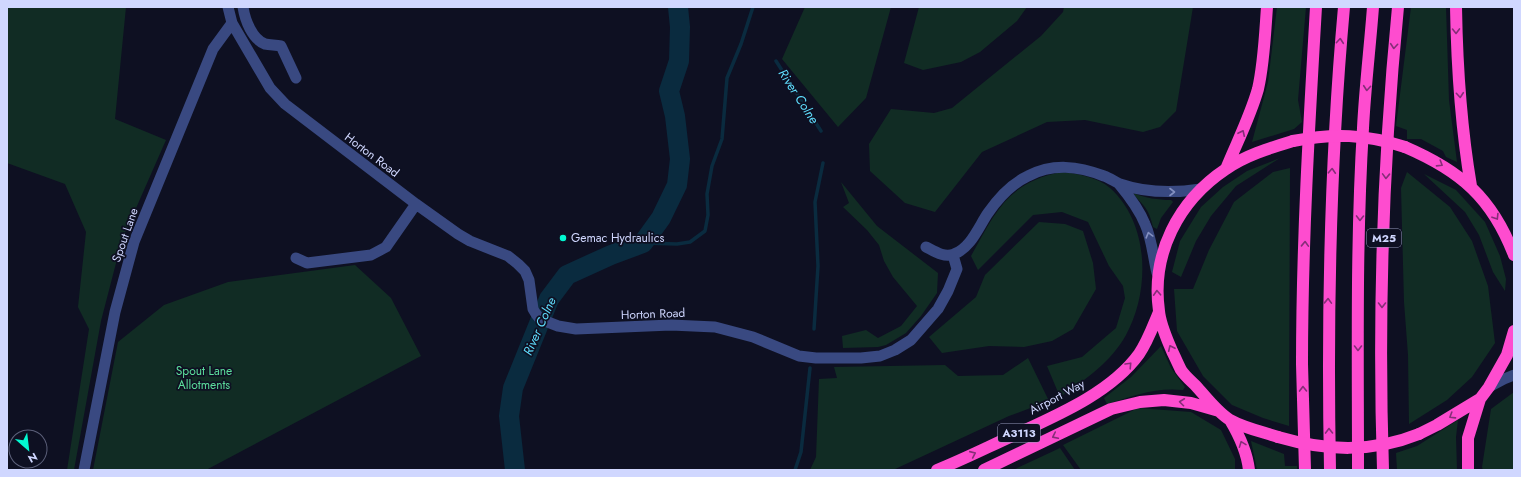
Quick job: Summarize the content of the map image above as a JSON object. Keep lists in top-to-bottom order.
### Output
{
  "streets": {
    "highway": ["M25", "Airport Way", "A3113"],
    "street": ["Horton Road", "Spout Lane"]
  },
  "crossings": [
    ["Horton Road", "Spout Lane"]
  ],
  "one_way": ["Airport Way"],
  "water": ["River Colne"],
  "parks": ["Spout Lane Allotments"],
  "places": ["Gemac Hydraulics"],
  "north": "bottom right"
}
